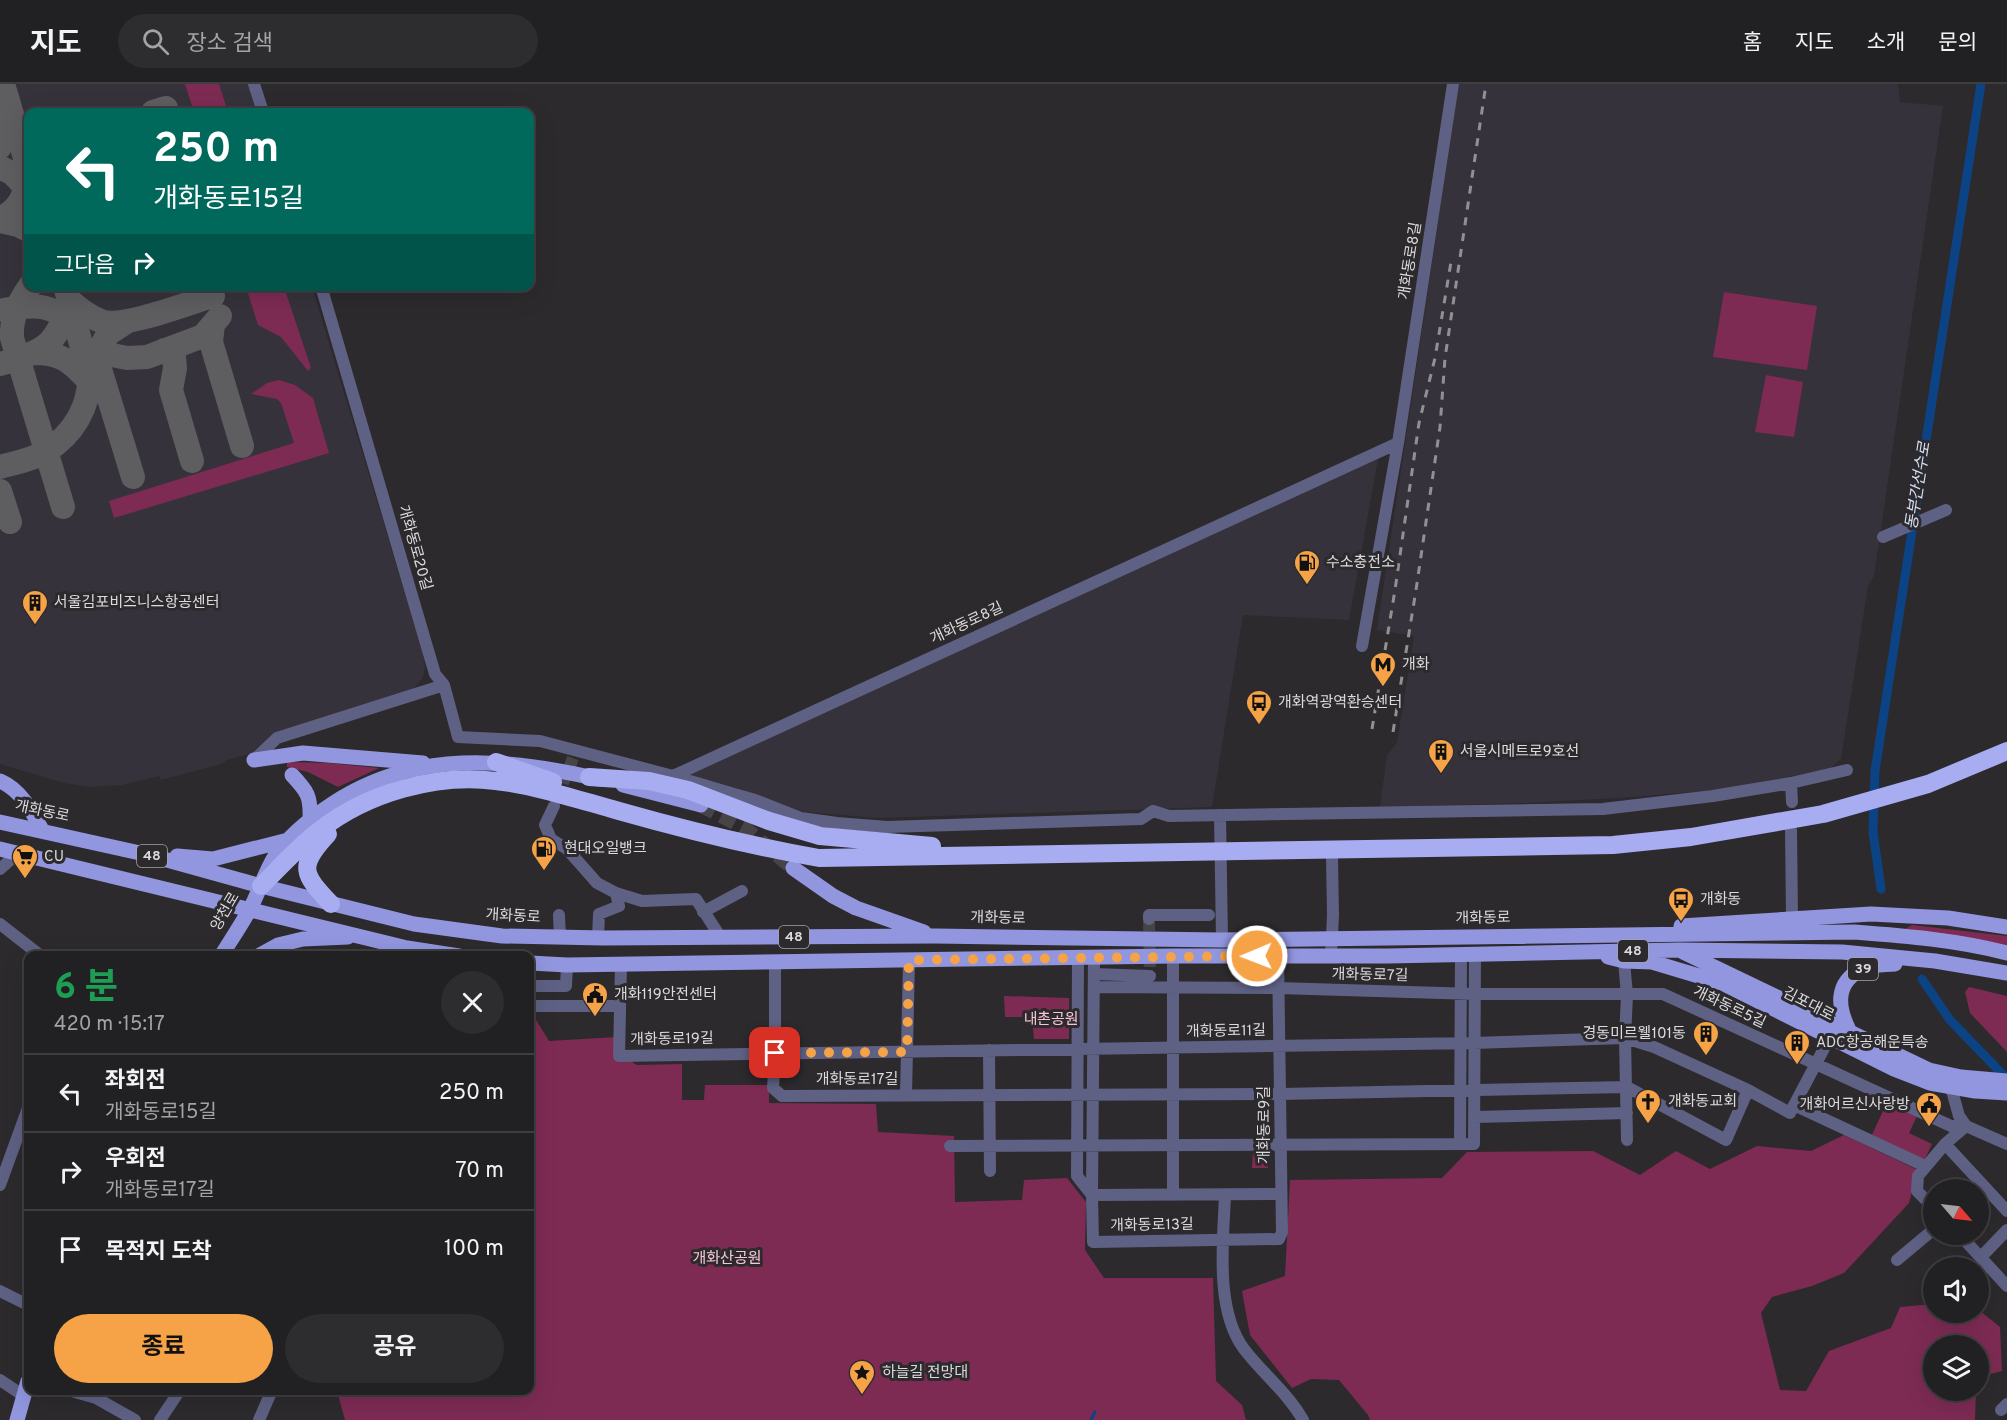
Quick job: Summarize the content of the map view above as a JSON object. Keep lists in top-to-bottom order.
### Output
{
  "streets": {
    "main road": [
      "개화동로",
      "48",
      "양천로",
      "39",
      "김포대로"
    ],
    "street": [
      "개화동로8길",
      "개화동로20길",
      "개화동로7길",
      "개화동로5길",
      "개화동로11길",
      "개화동로19길",
      "개화동로17길",
      "개화동로9길",
      "개화동로13길"
    ]
  },
  "crossings": [
    ["개화동로8길", "개화동로20길"],
    ["개화동로", "양천로"],
    ["개화동로", "39"],
    ["개화동로", "김포대로"],
    ["개화동로", "개화동로11길"],
    ["개화동로", "개화동로19길"],
    ["개화동로", "개화동로17길"],
    ["개화동로", "개화동로9길"],
    ["개화동로", "개화동로13길"],
    ["39", "김포대로"],
    ["개화동로7길", "개화동로5길"],
    ["개화동로7길", "개화동로9길"],
    ["개화동로11길", "개화동로9길"],
    ["개화동로11길", "개화동로13길"],
    ["개화동로19길", "개화동로17길"],
    ["개화동로9길", "개화동로13길"]
  ],
  "water": ["동부간선수로"],
  "parks": ["내촌공원", "개화산공원"],
  "places": {
    "fuel station": ["수소충전소", "현대오일뱅크"],
    "building": [
      "서울김포비즈니스항공센터",
      "서울시메트로9호선",
      "경동미르웰101동",
      "ADC항공해운특송"
    ],
    "metro station": ["개화"],
    "bus stop": ["개화역광역환승센터", "개화동"],
    "supermarket": ["CU"],
    "public building": ["개화119안전센터", "개화어르신사랑방"],
    "church": ["개화동교회"],
    "place": ["하늘길 전망대"]
  },
  "north": "bottom right",
  "page": {
    "header": "지도",
    "search": "장소 검색",
    "nav": [
      "홈",
      "지도",
      "소개",
      "문의"
    ],
    "turn": ["250 m", "개화동로15길"],
    "then": "그다음",
    "heading": ["6 분", "420 m · 15:17"],
    "list": [
      {
        "name": "좌회전",
        "note": "개화동로15길",
        "value": "250 m"
      },
      {
        "name": "우회전",
        "note": "개화동로17길",
        "value": "70 m"
      },
      {
        "name": "목적지 도착",
        "value": "100 m"
      }
    ],
    "buttons": ["종료", "공유"]
  }
}
